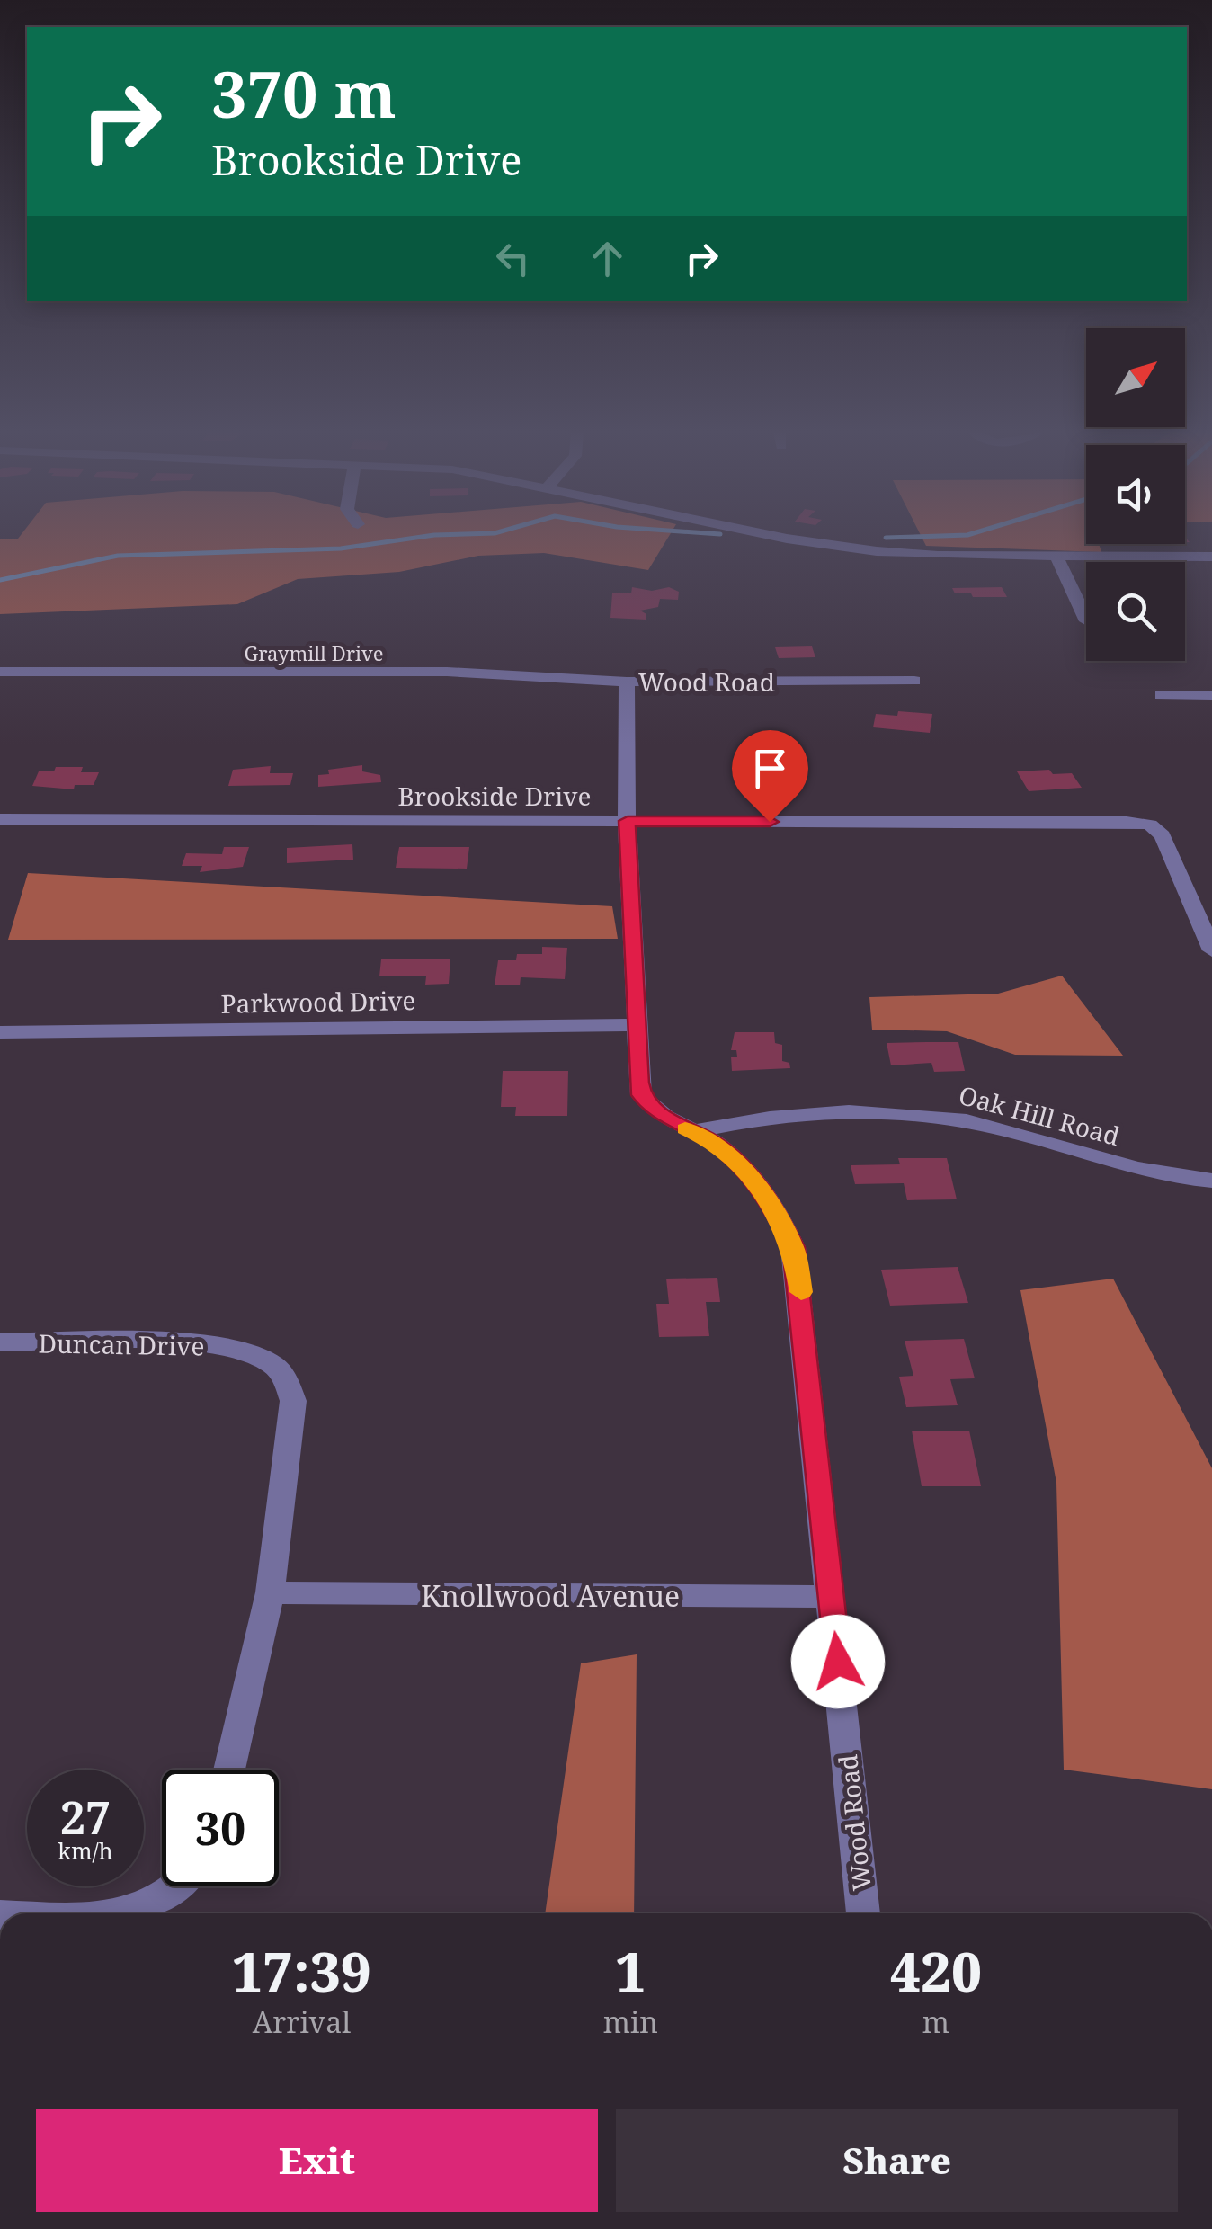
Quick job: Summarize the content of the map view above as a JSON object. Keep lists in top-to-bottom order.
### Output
{
  "streets": {
    "street": [
      "Graymill Drive",
      "Wood Road",
      "Brookside Drive",
      "Parkwood Drive",
      "Oak Hill Road",
      "Duncan Drive",
      "Knollwood Avenue"
    ]
  },
  "crossings": [
    ["Graymill Drive", "Wood Road"],
    ["Wood Road", "Brookside Drive"],
    ["Wood Road", "Parkwood Drive"],
    ["Wood Road", "Oak Hill Road"],
    ["Wood Road", "Knollwood Avenue"],
    ["Duncan Drive", "Knollwood Avenue"]
  ],
  "north": "top right",
  "page": {
    "turn": ["370 m", "Brookside Drive"],
    "speed": "27 km/h",
    "limit": "30",
    "eta": [
      "17:39",
      "Arrival",
      "1",
      "min",
      "420",
      "m"
    ],
    "buttons": ["Exit", "Share"]
  }
}
